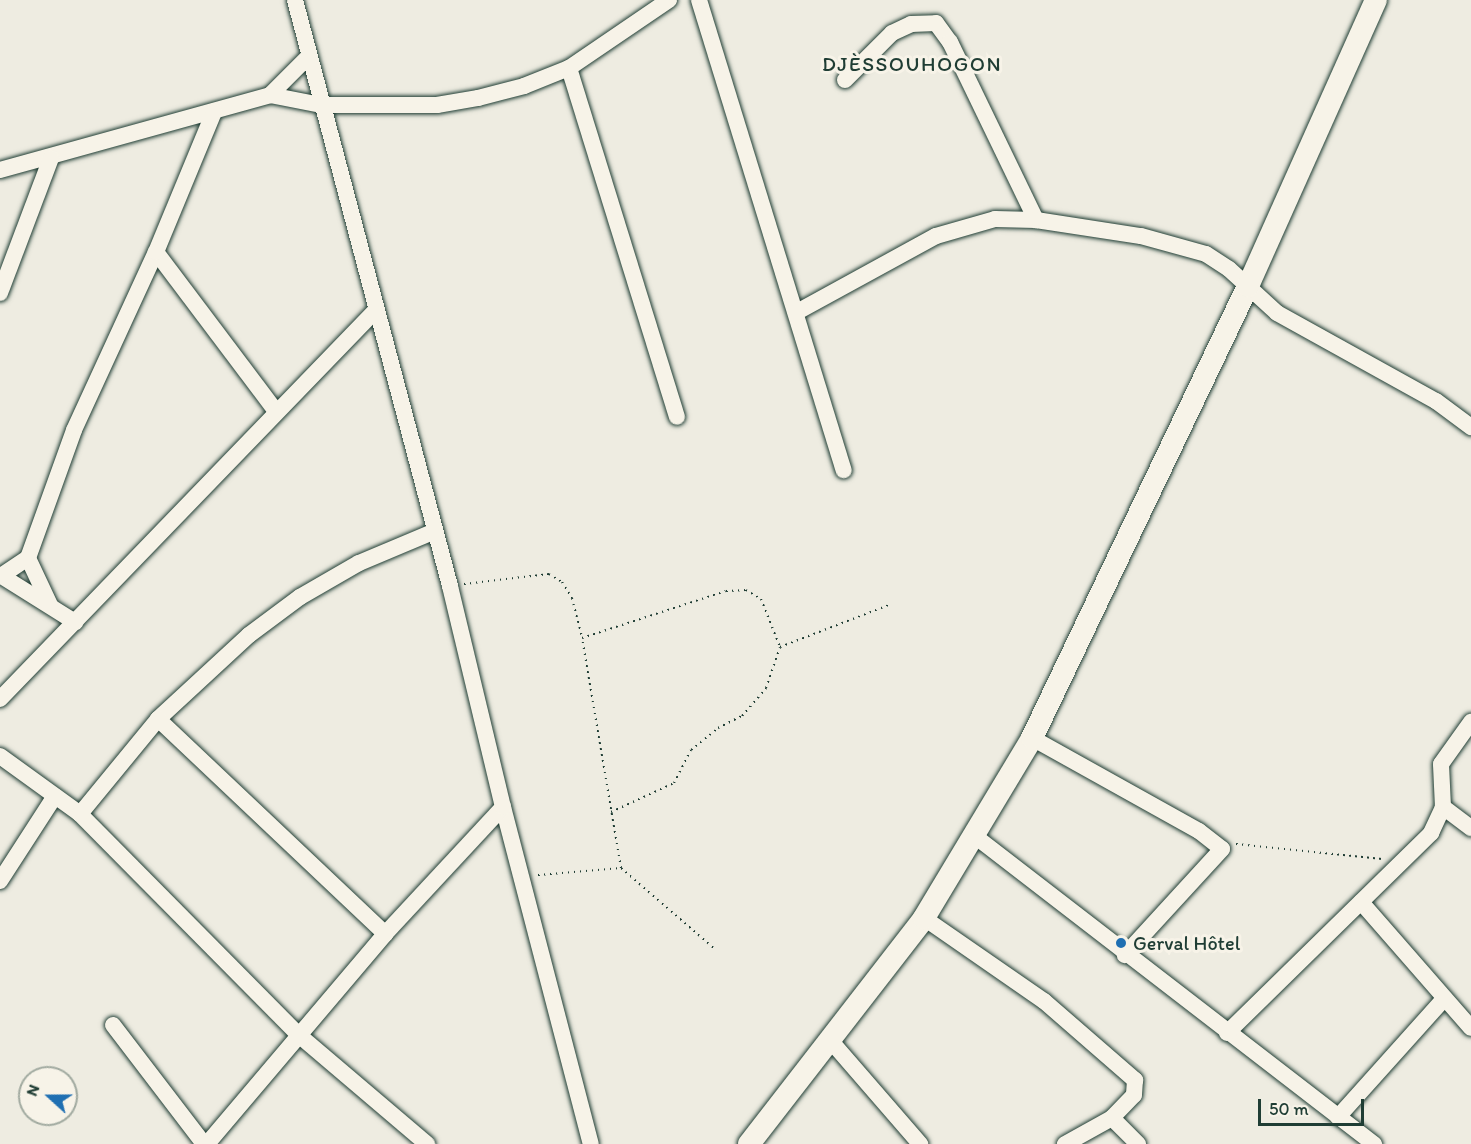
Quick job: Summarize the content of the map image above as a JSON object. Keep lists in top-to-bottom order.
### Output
{
  "districts": ["DJÈSSOUHOGON"],
  "places": ["Gerval Hôtel"],
  "scale_bar": "50 m",
  "north": "left"
}
